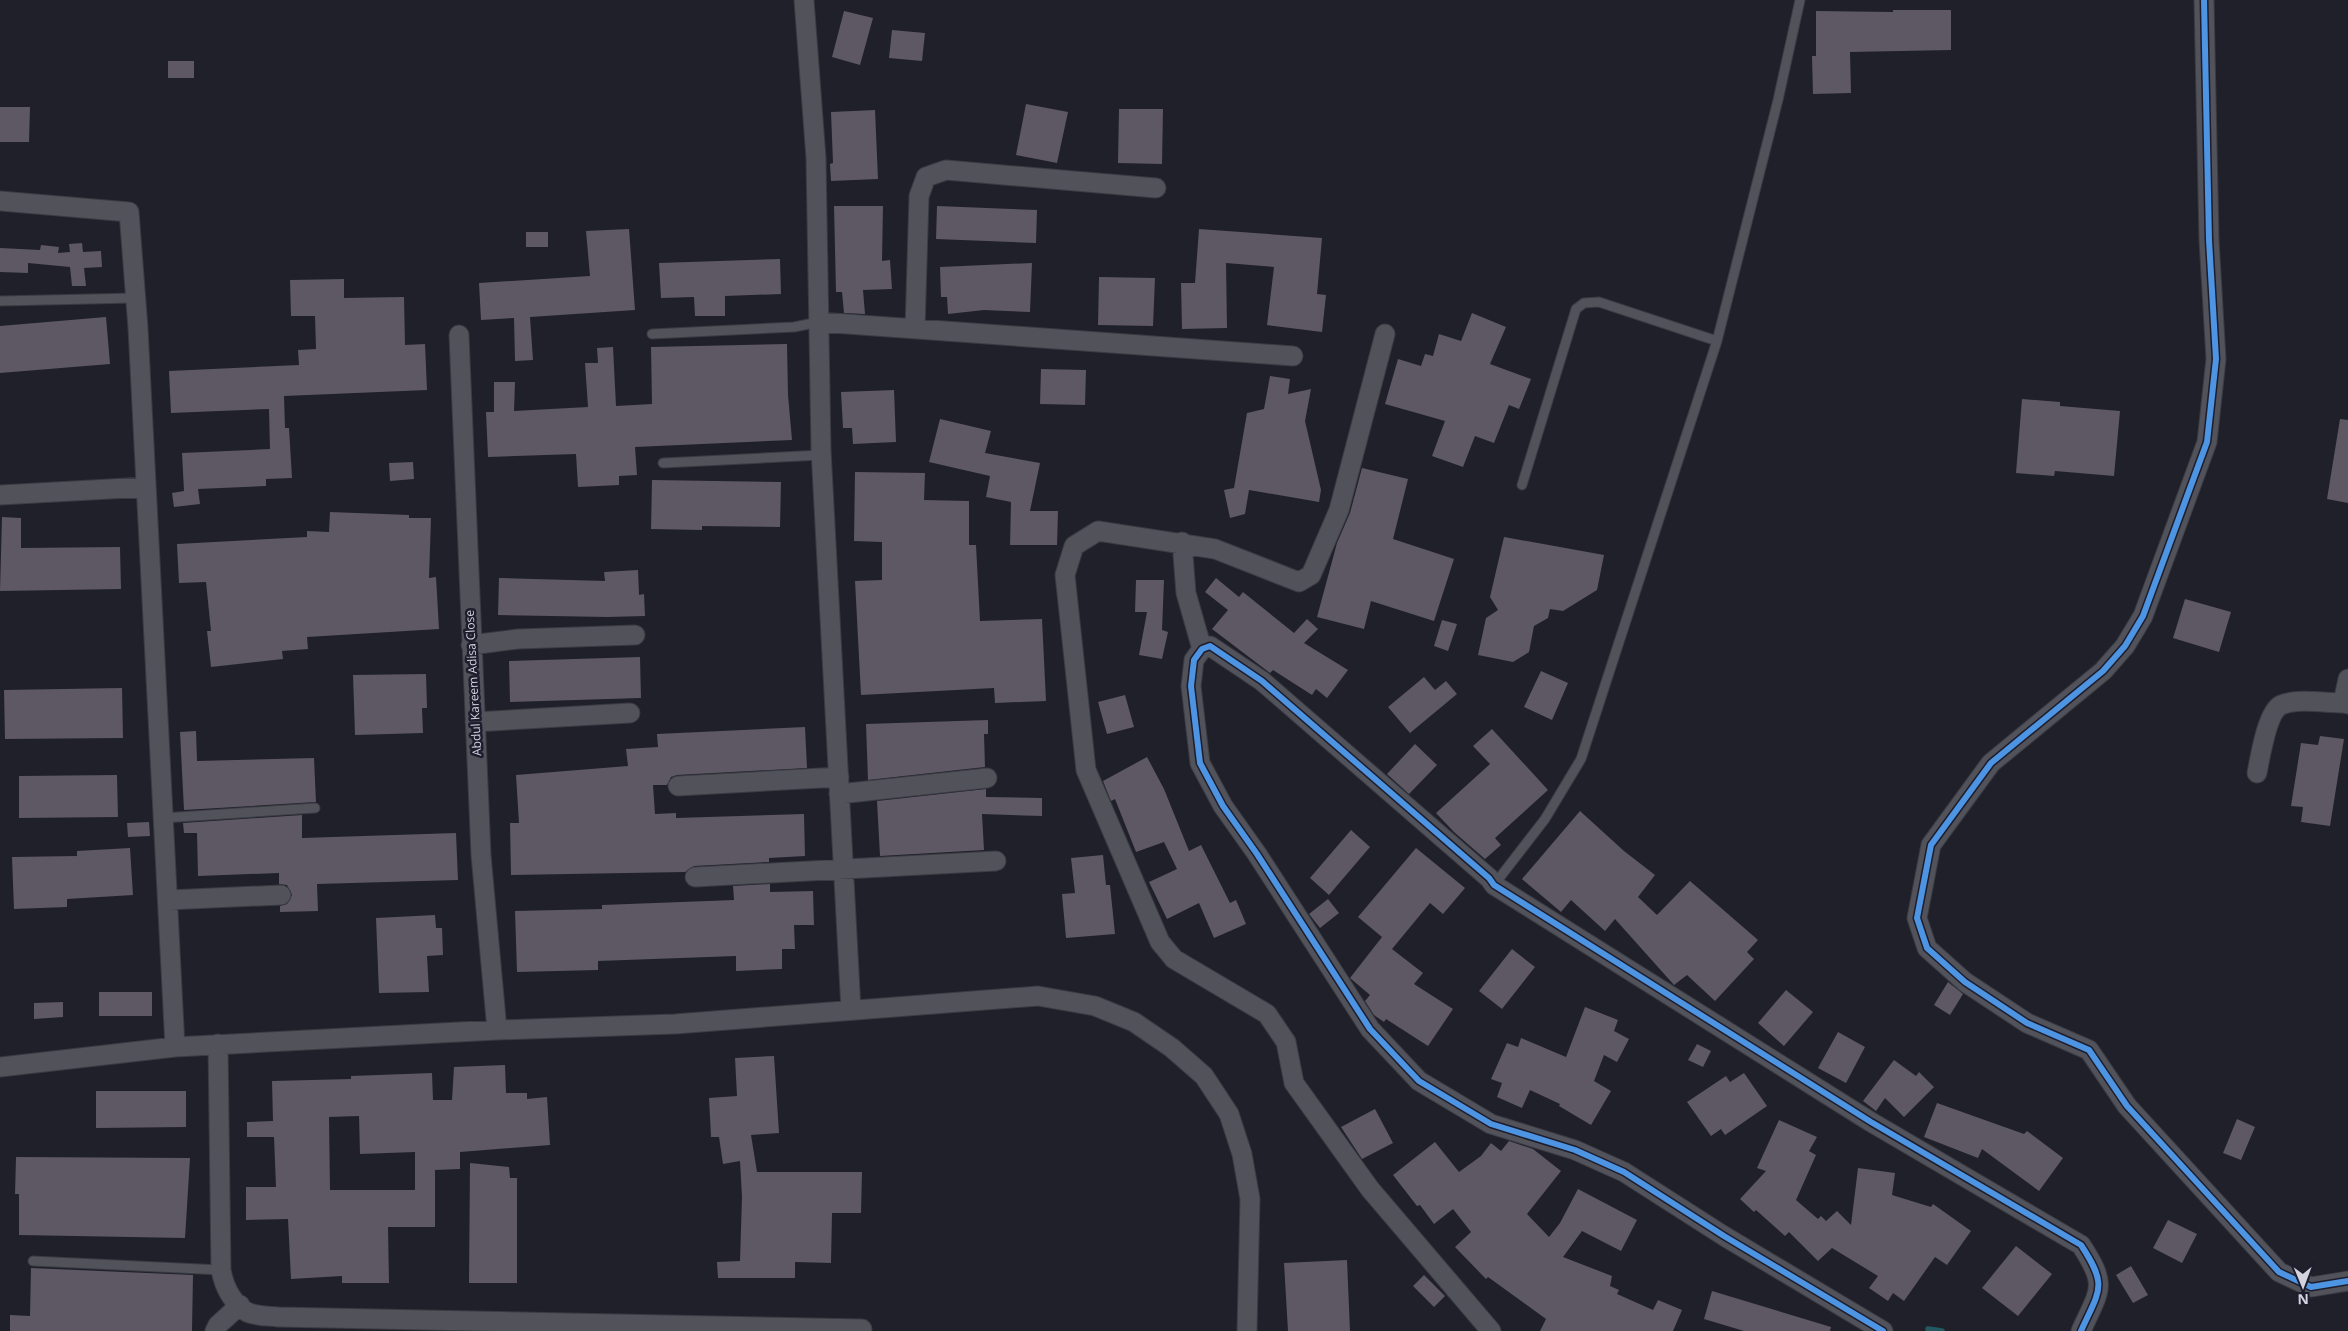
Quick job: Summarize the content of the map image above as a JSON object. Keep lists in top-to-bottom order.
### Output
{
  "streets": {
    "street": ["Abdul Kareem Adisa Close"]
  },
  "north": "bottom"
}
